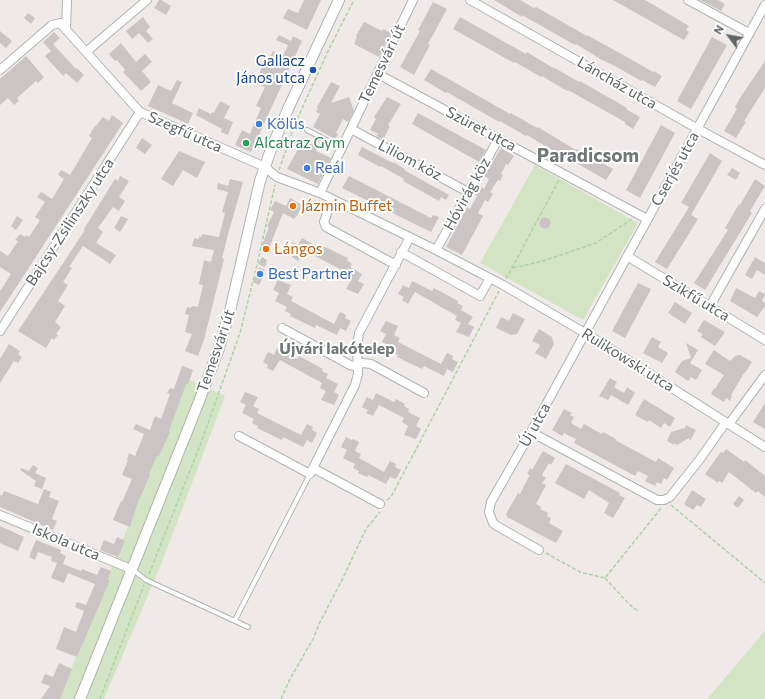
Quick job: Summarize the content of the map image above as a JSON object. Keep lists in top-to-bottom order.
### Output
{
  "streets": {
    "street": [
      "Temesvári út",
      "Láncház utca",
      "Szüret utca",
      "Szegfű utca",
      "Liliom köz",
      "Cserjés utca",
      "Hóvirág köz",
      "Bajcsy-Zsilinszky utca",
      "Szikfű utca",
      "Rulikowski utca",
      "Új utca",
      "Iskola utca"
    ]
  },
  "crossings": [
    ["Temesvári út", "Szüret utca"],
    ["Temesvári út", "Szegfű utca"],
    ["Temesvári út", "Liliom köz"],
    ["Temesvári út", "Rulikowski utca"],
    ["Temesvári út", "Iskola utca"],
    ["Láncház utca", "Cserjés utca"],
    ["Szüret utca", "Cserjés utca"],
    ["Szüret utca", "Hóvirág köz"],
    ["Szegfű utca", "Bajcsy-Zsilinszky utca"],
    ["Szegfű utca", "Rulikowski utca"],
    ["Liliom köz", "Hóvirág köz"],
    ["Cserjés utca", "Szikfű utca"],
    ["Cserjés utca", "Rulikowski utca"],
    ["Cserjés utca", "Új utca"],
    ["Hóvirág köz", "Rulikowski utca"],
    ["Rulikowski utca", "Új utca"]
  ],
  "districts": ["Paradicsom", "Újvári lakótelep"],
  "places": [
    "Gallacz János utca",
    "Kölüs",
    "Alcatraz Gym",
    "Reál",
    "Jázmin Buffet",
    "Lángos",
    "Best Partner"
  ],
  "north": "top left"
}
